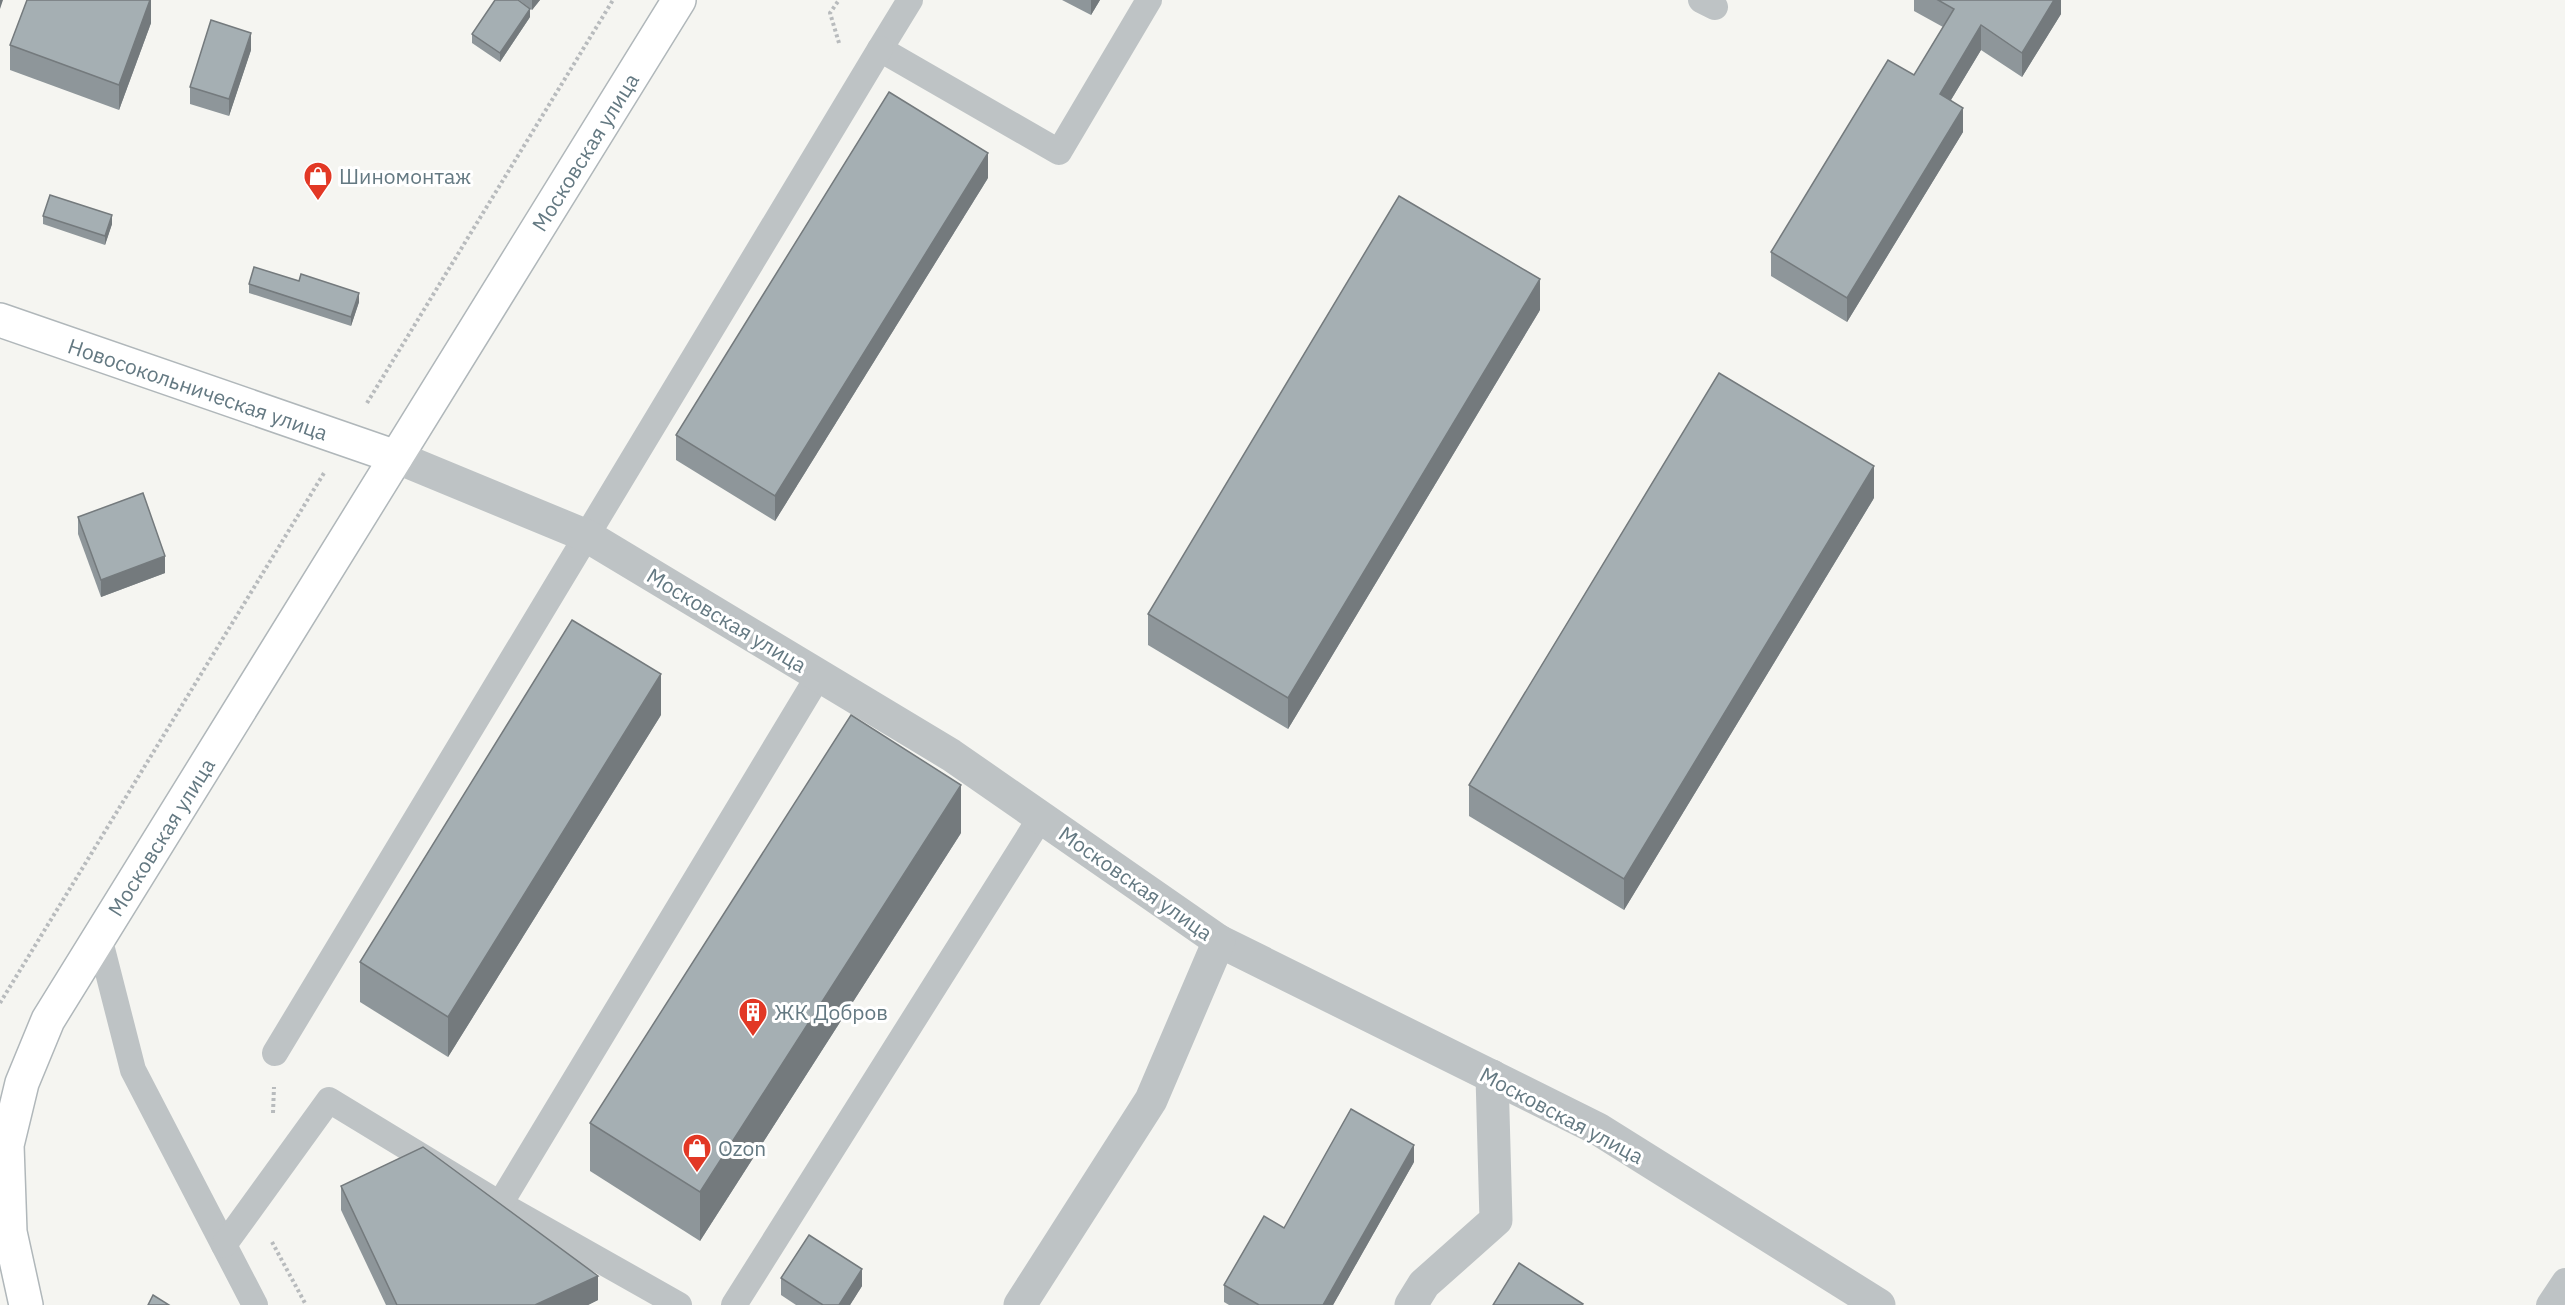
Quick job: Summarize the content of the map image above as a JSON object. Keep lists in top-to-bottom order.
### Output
{
  "streets": {
    "main road": ["Московская улица", "Новосокольническая улица"]
  },
  "crossings": [
    ["Московская улица", "Новосокольническая улица"]
  ],
  "places": {
    "shop": ["Шиномонтаж", "Ozon"],
    "building": ["ЖК Добров"]
  }
}
